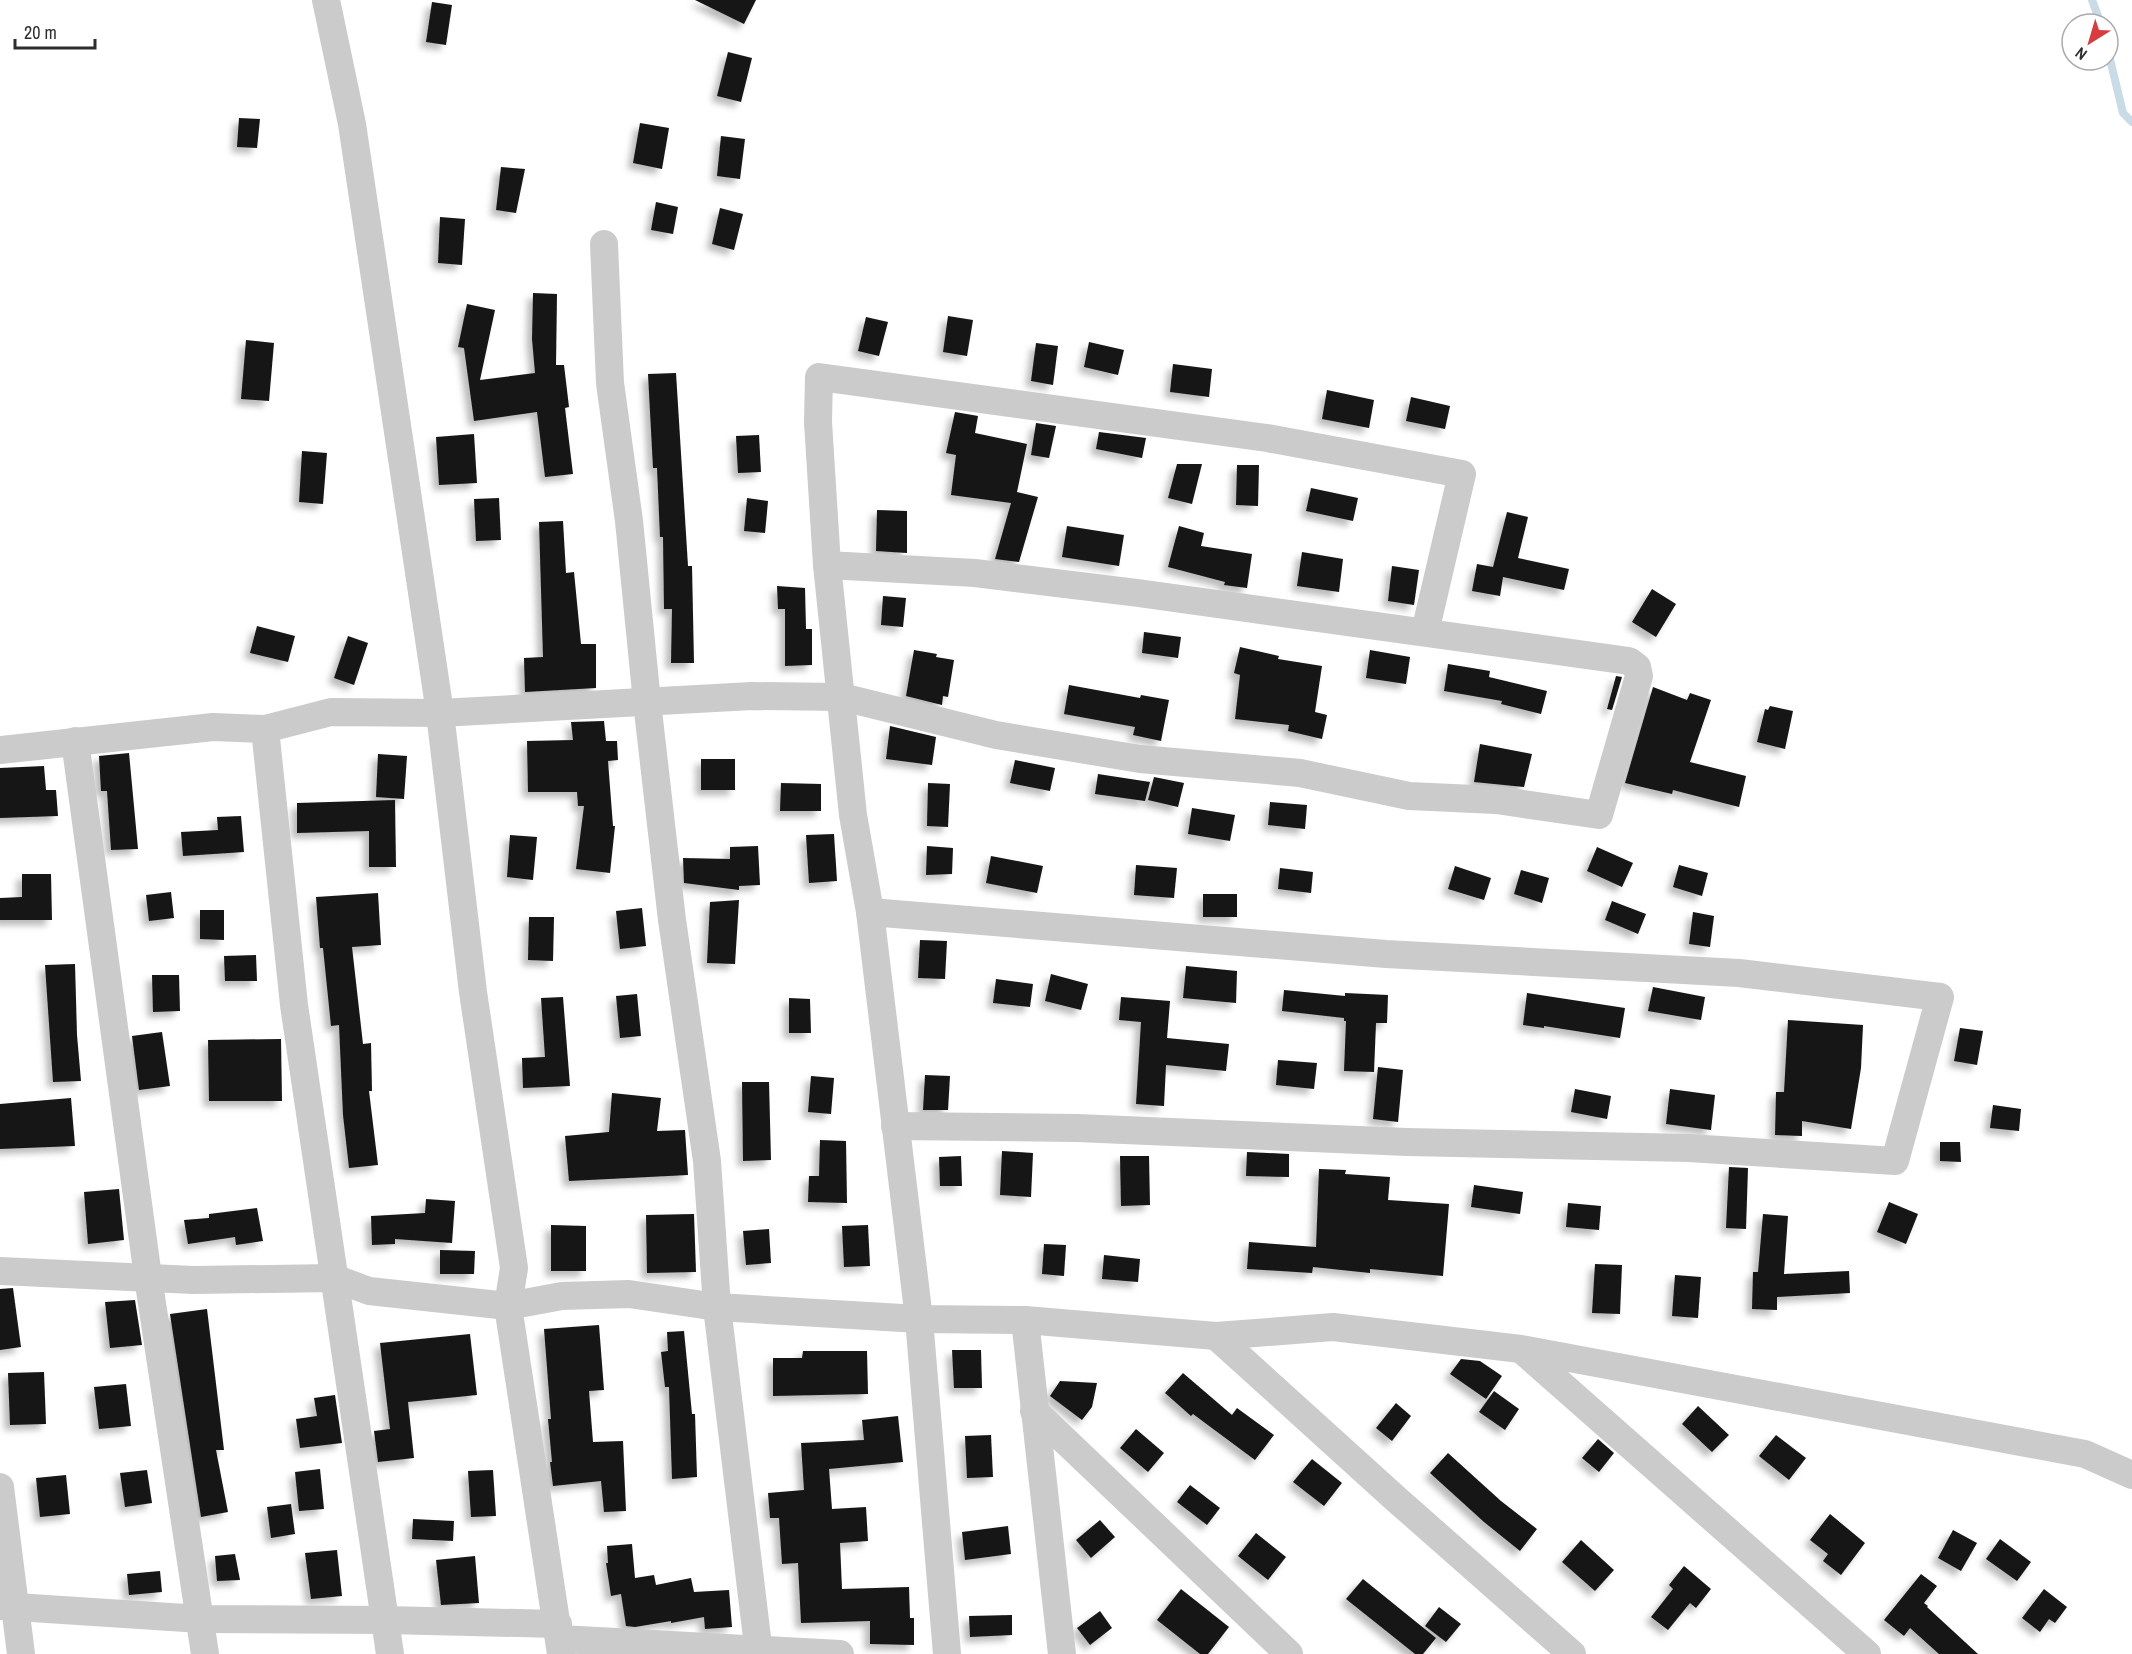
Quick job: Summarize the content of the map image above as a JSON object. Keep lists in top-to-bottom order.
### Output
{
  "scale_bar": "20 m",
  "north": "bottom left"
}
